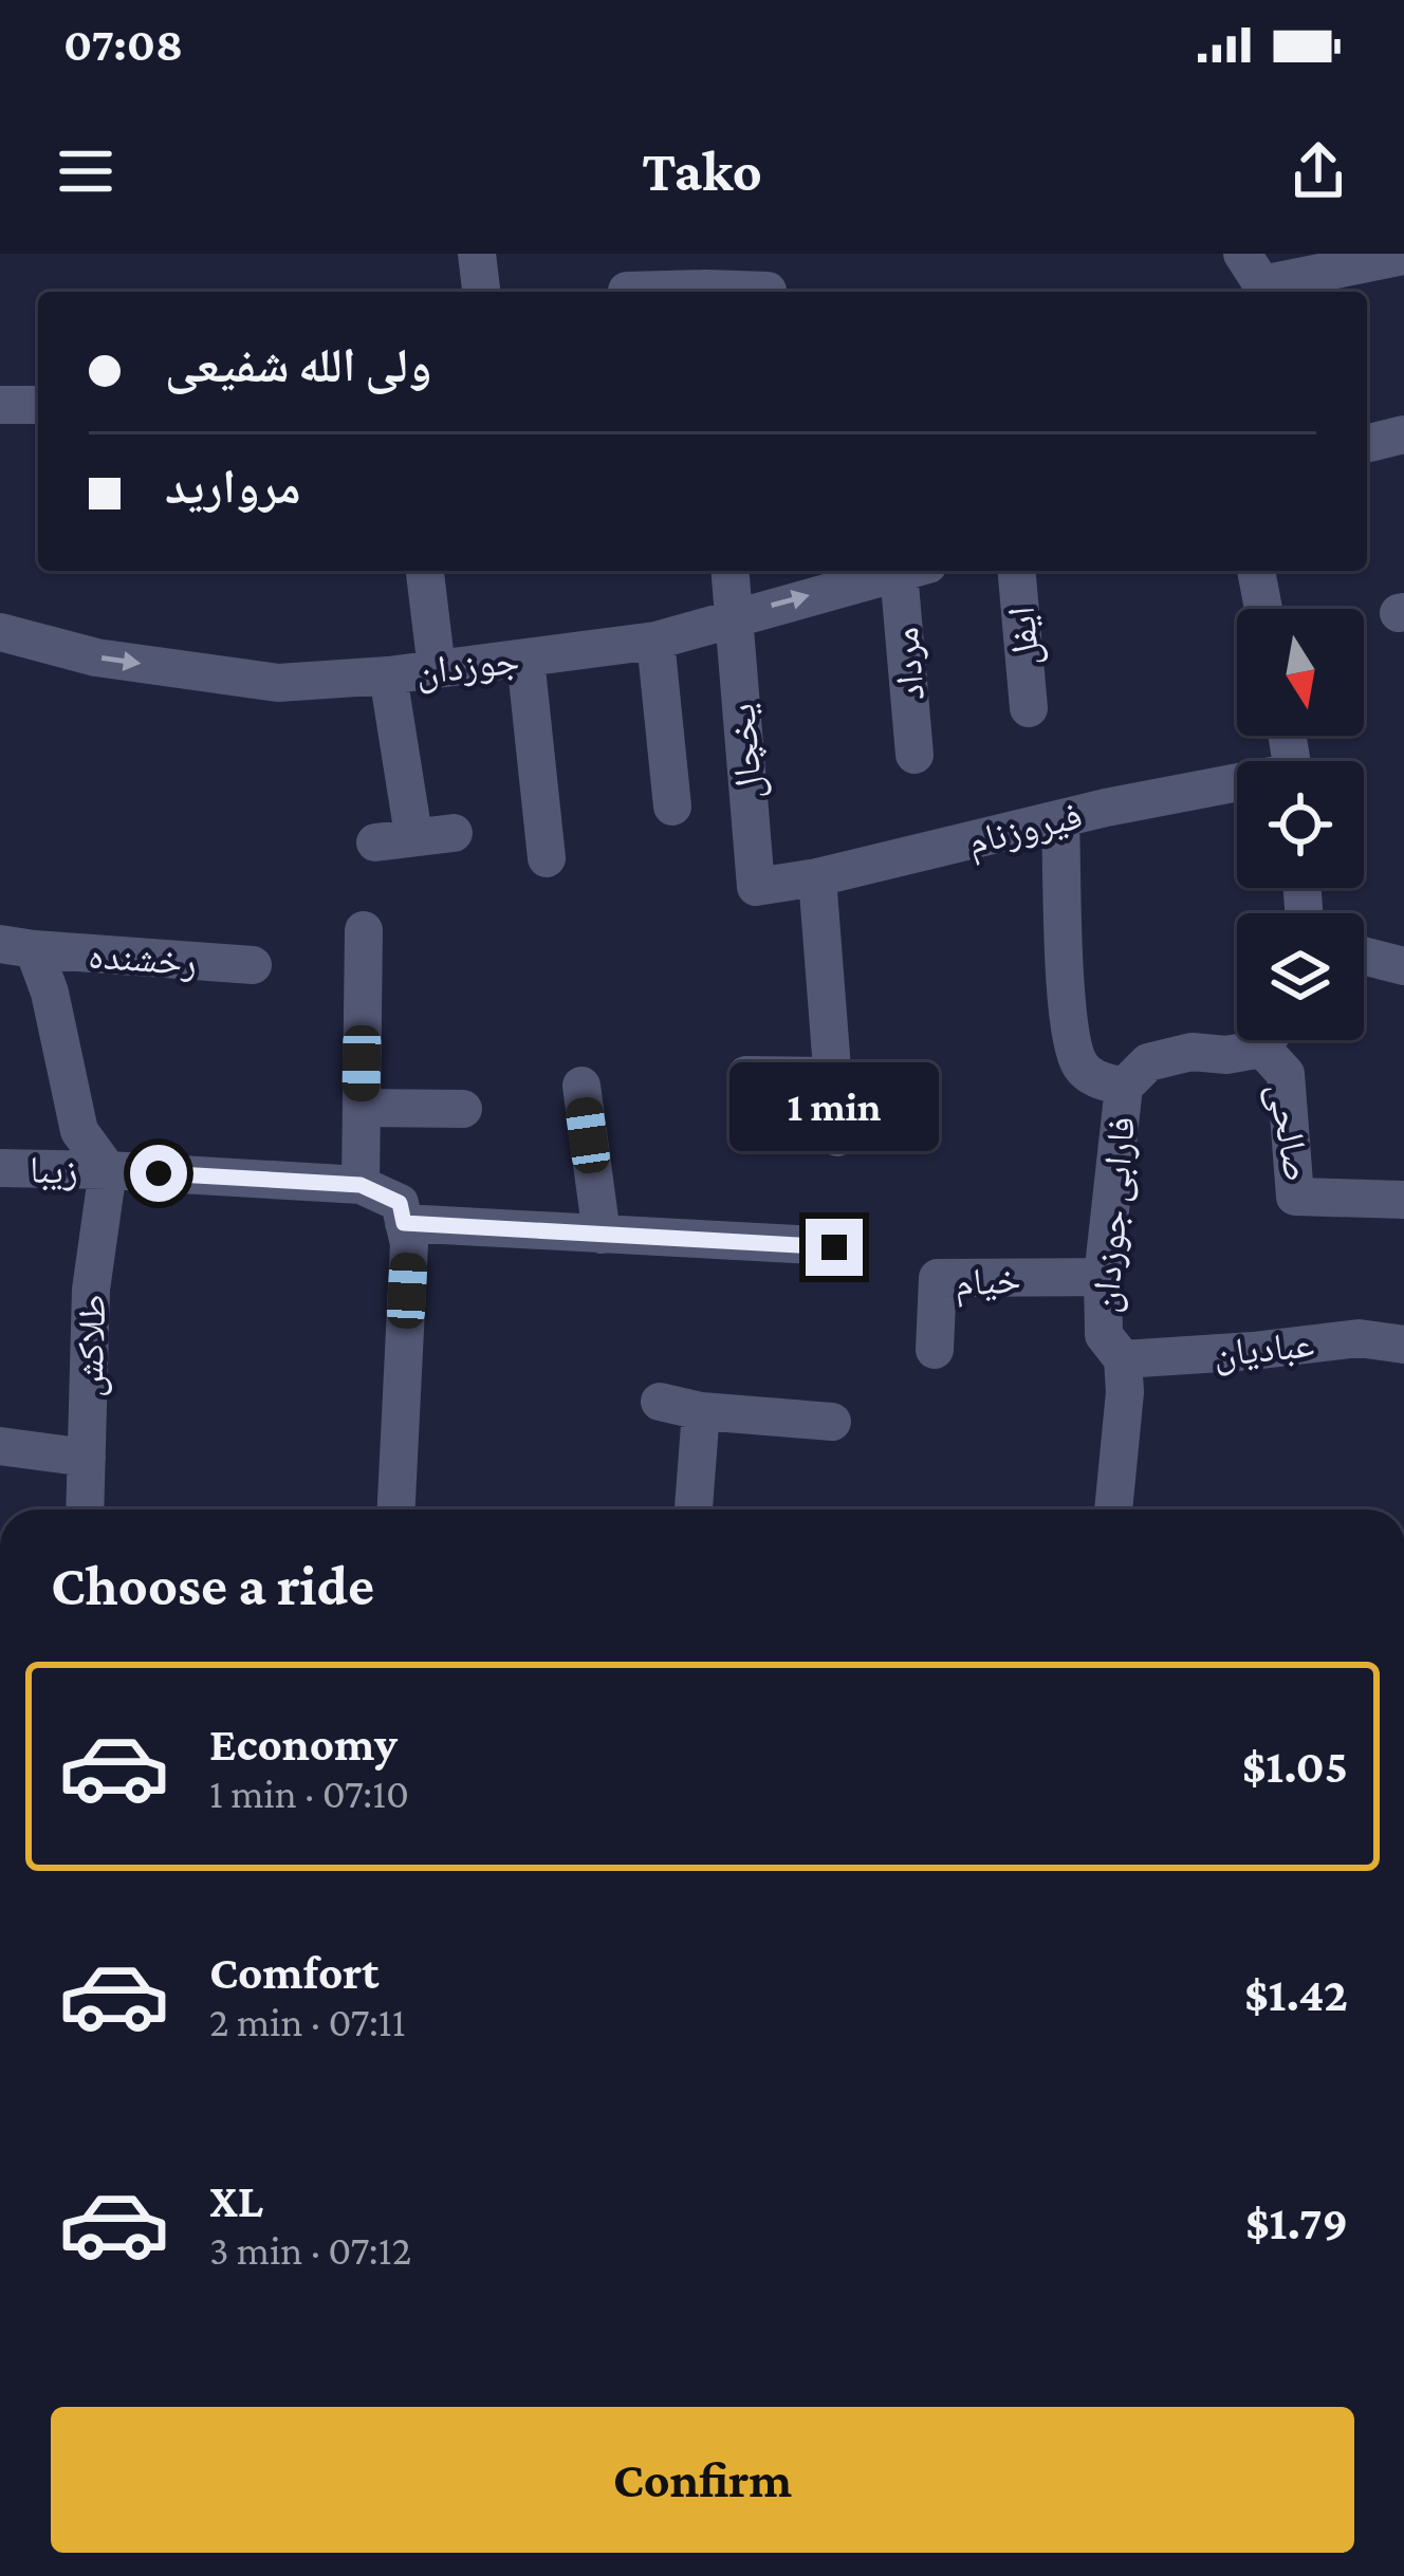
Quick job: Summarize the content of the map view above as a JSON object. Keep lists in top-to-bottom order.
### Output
{
  "streets": {
    "street": [
      "ایفل",
      "مرداد",
      "جوزدان",
      "یخچال",
      "فیروزنام",
      "رخشنده",
      "صالحی",
      "زیبا",
      "فارابی جوزدان",
      "خیام",
      "طلاکش",
      "عبادیان"
    ]
  },
  "crossings": [
    ["جوزدان", "یخچال"],
    ["یخچال", "فیروزنام"],
    ["زیبا", "طلاکش"],
    ["فارابی جوزدان", "خیام"],
    ["فارابی جوزدان", "عبادیان"]
  ],
  "one_way": ["جوزدان"],
  "north": "bottom",
  "page": {
    "status": "07:08",
    "header": "Tako",
    "banner": ["ولی الله شفیعی", "مروارید"],
    "bubble": "1 min",
    "heading": "Choose a ride",
    "list": [
      {
        "name": "Economy",
        "note": "1 min · 07:10",
        "value": "$1.05"
      },
      {
        "name": "Comfort",
        "note": "2 min · 07:11",
        "value": "$1.42"
      },
      {
        "name": "XL",
        "note": "3 min · 07:12",
        "value": "$1.79"
      }
    ],
    "buttons": "Confirm"
  }
}
